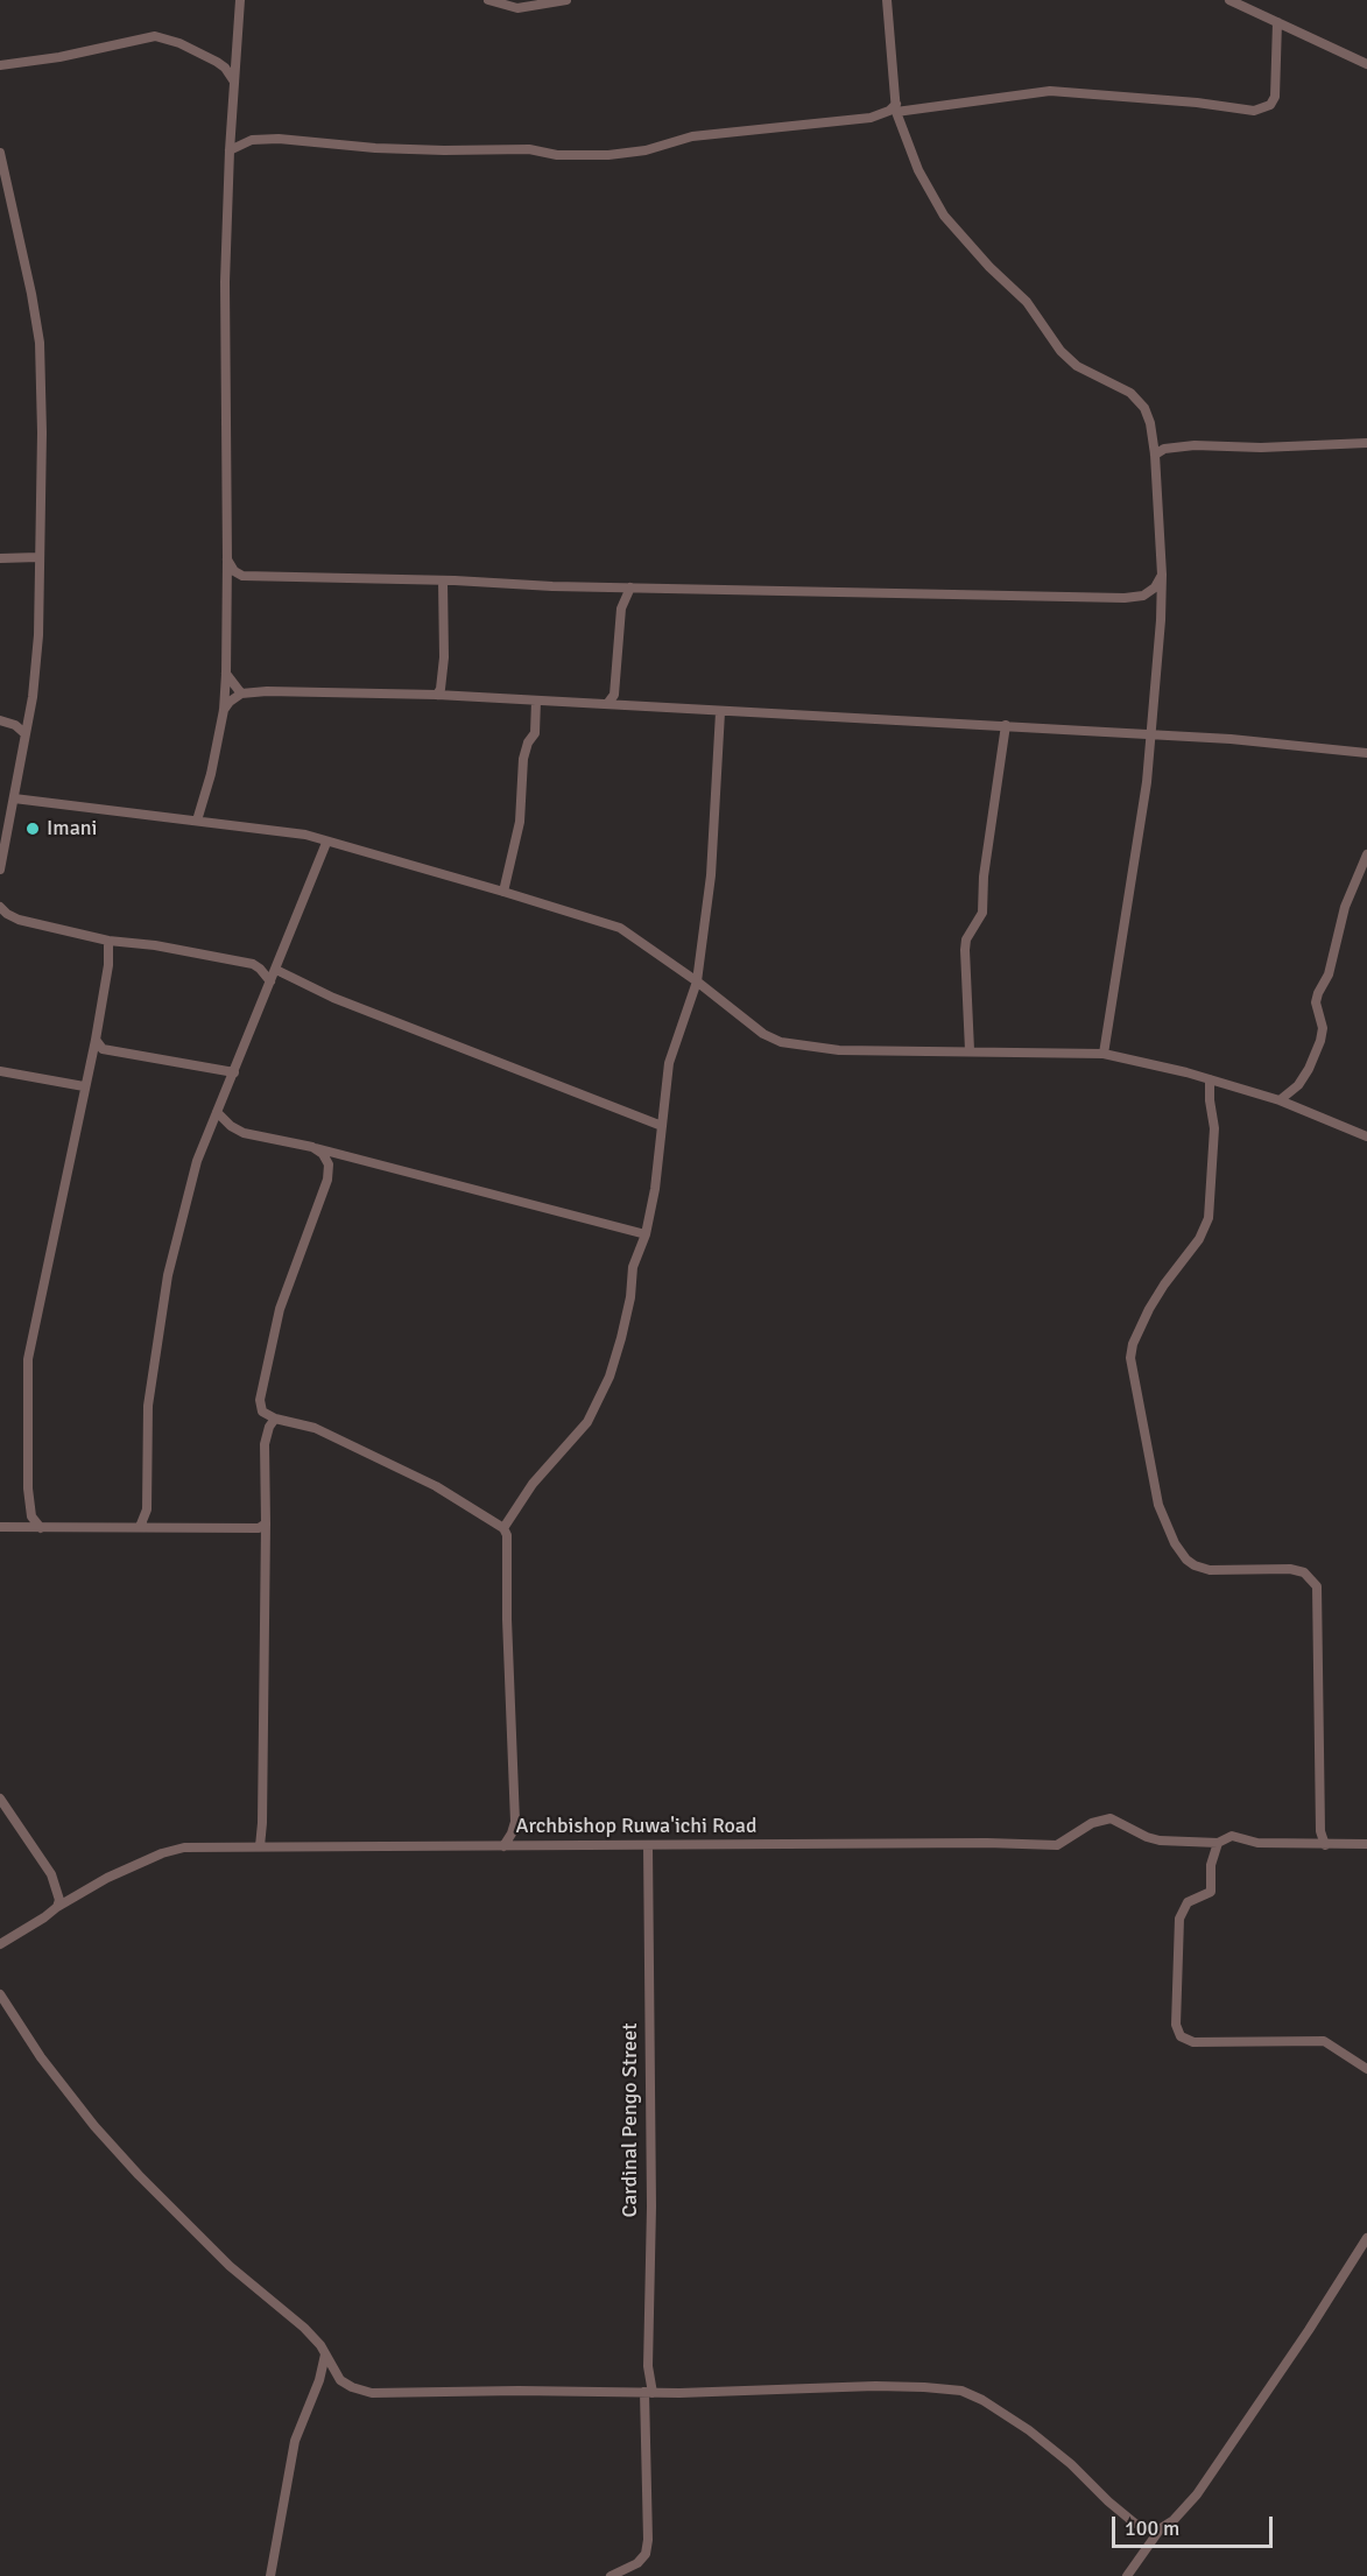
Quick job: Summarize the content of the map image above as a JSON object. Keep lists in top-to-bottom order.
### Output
{
  "streets": {
    "street": ["Archbishop Ruwa'ichi Road", "Cardinal Pengo Street"]
  },
  "crossings": [
    ["Archbishop Ruwa'ichi Road", "Cardinal Pengo Street"]
  ],
  "places": ["Imani"],
  "scale_bar": "100 m"
}
